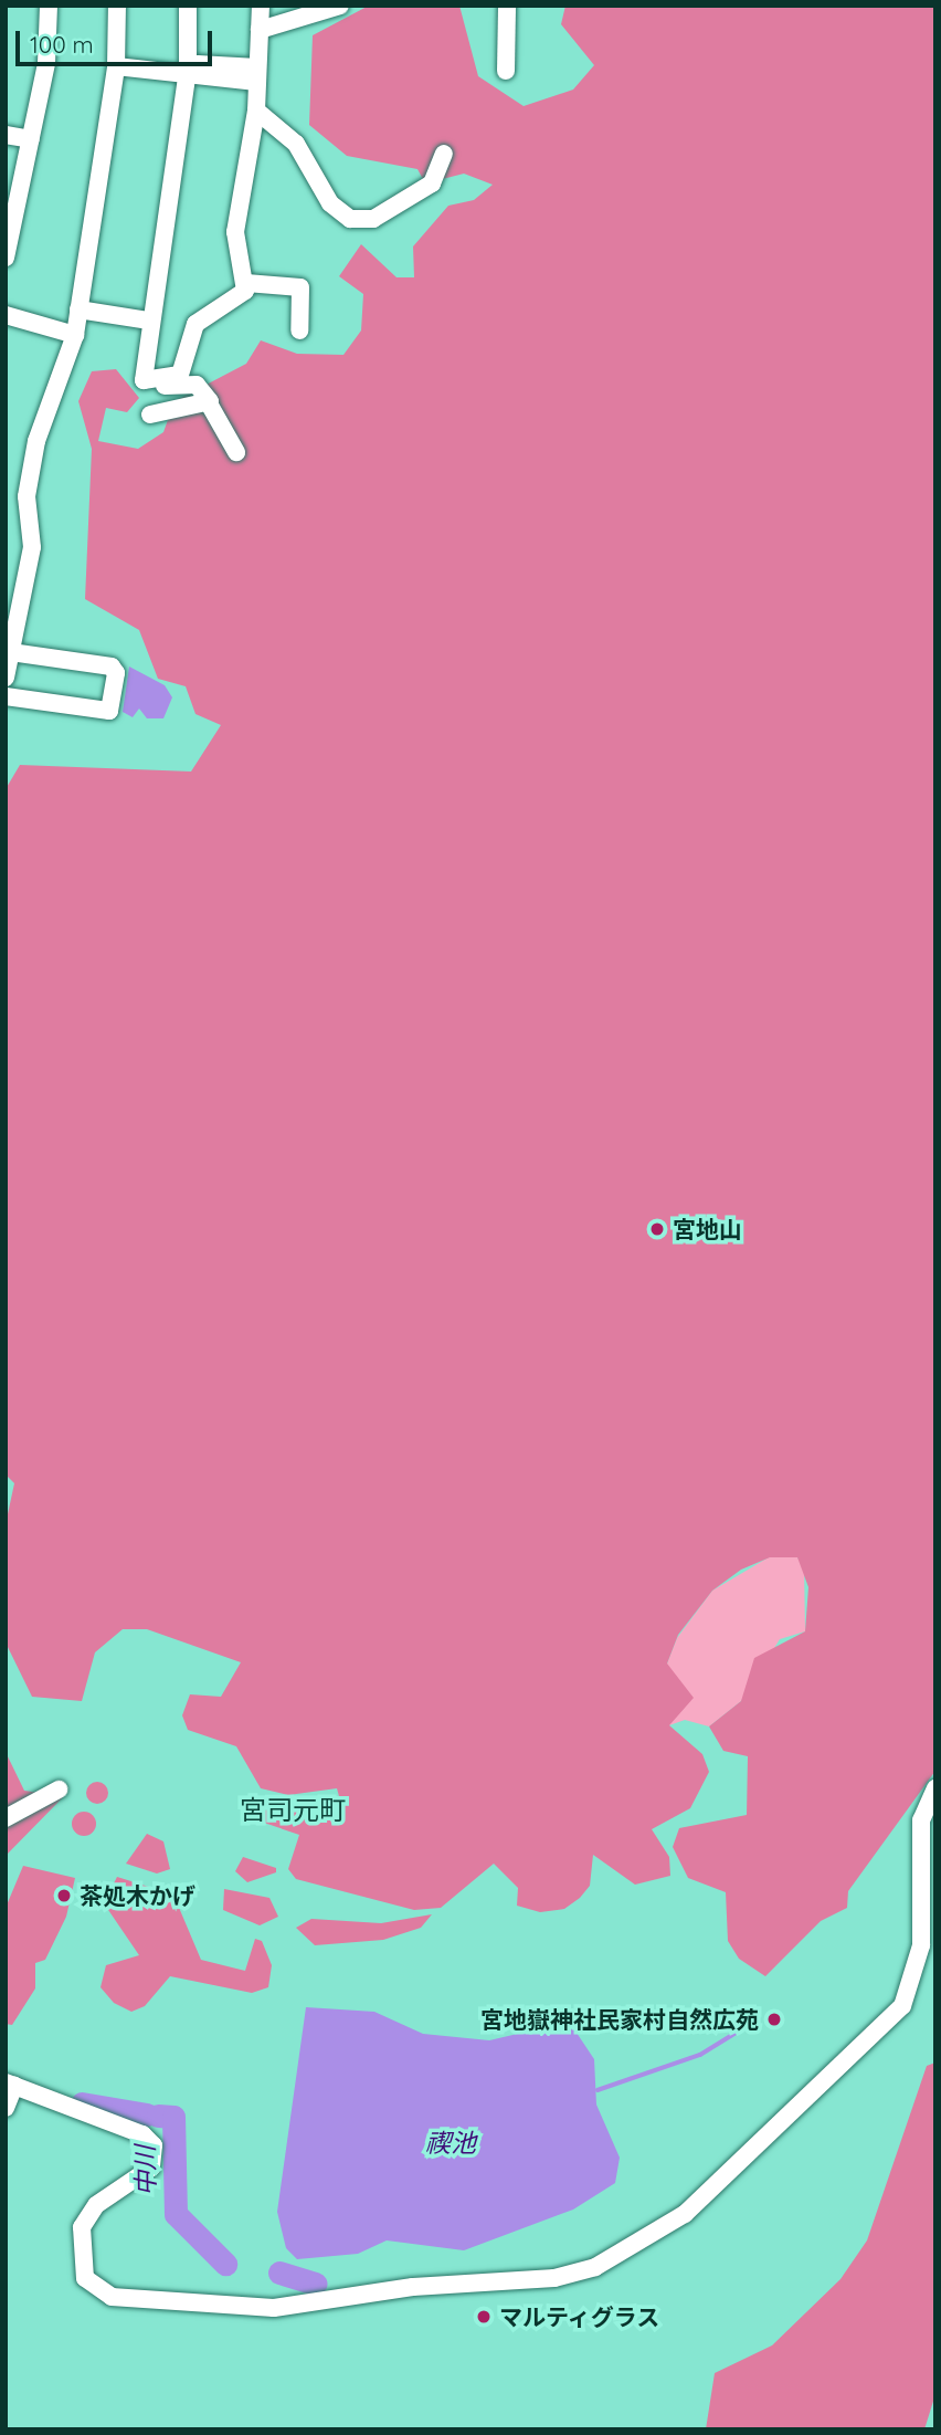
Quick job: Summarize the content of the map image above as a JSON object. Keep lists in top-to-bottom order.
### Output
{
  "districts": ["宮司元町"],
  "water": ["禊池", "中川"],
  "places": [
    "宮地山",
    "茶処木かげ",
    "宮地嶽神社民家村自然広苑",
    "マルティグラス"
  ],
  "scale_bar": "100 m"
}
